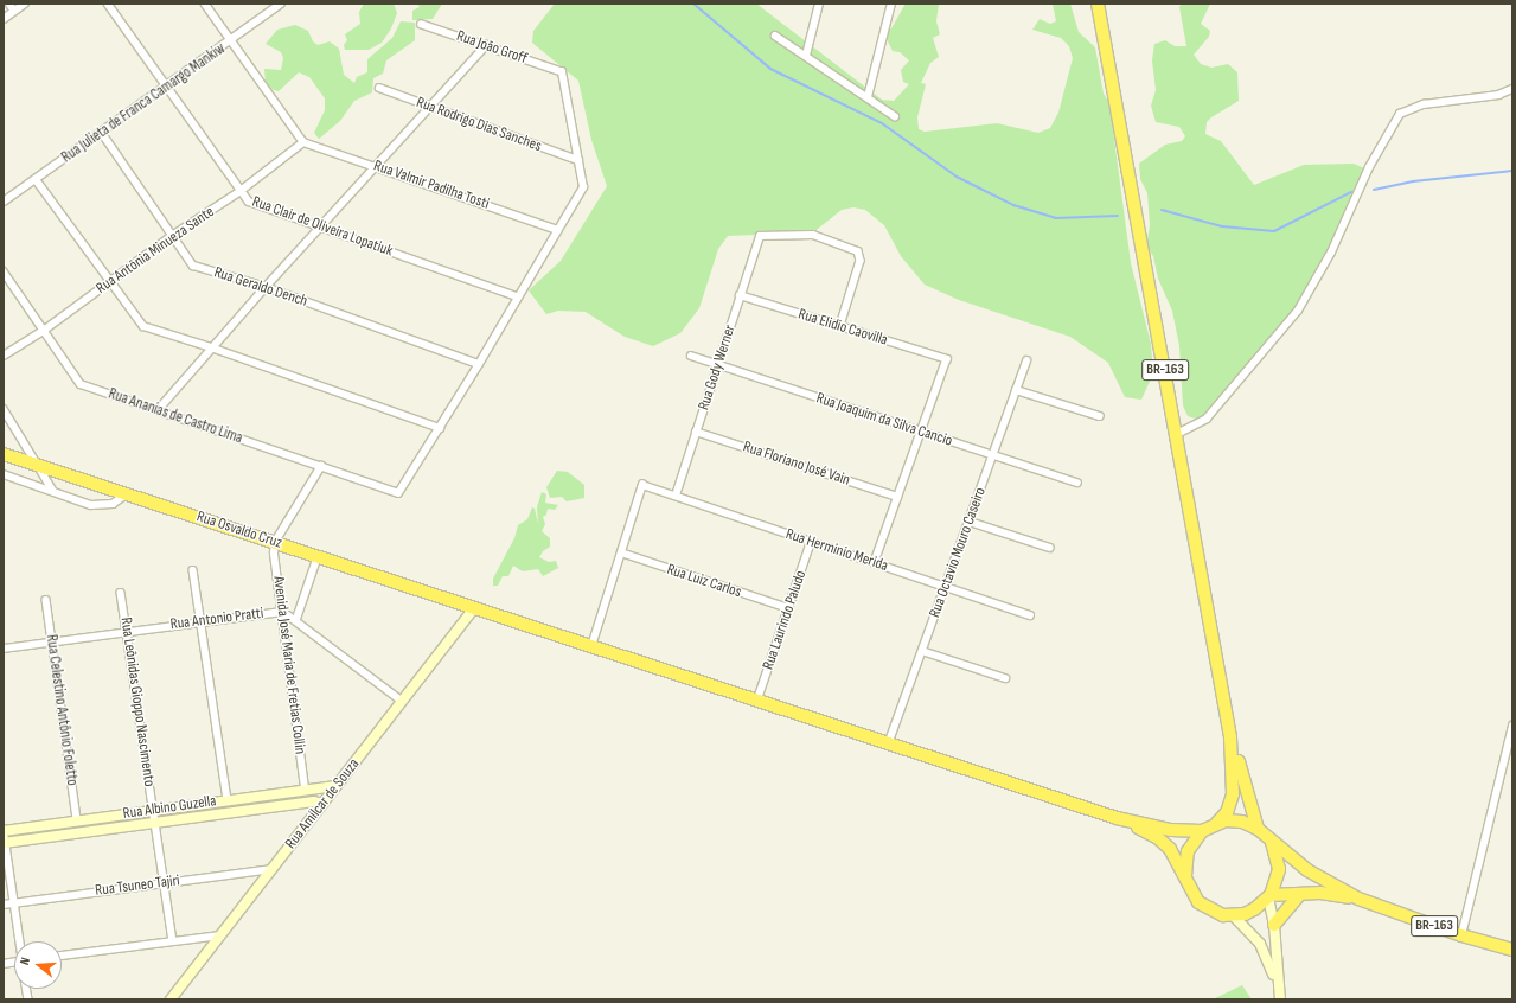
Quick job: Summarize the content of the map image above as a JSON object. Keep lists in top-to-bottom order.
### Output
{
  "streets": {
    "highway": ["BR-163", "Rua Osvaldo Cruz"],
    "street": [
      "Rua João Groff",
      "Rua Julieta de Franca Camargo Mankiw",
      "Rua Rodrigo Dias Sanches",
      "Rua Valmir Padilha Tosti",
      "Rua Clair de Oliveira Lopatiuk",
      "Rua Antônia Minueza Sante",
      "Rua Geraldo Dench",
      "Rua Elidio Caovilla",
      "Rua Gody Werner",
      "Rua Ananias de Castro Lima",
      "Rua Joaquim da Silva Cancio",
      "Rua Floriano José Vain",
      "Rua Herminio Merida",
      "Rua Octavio Mouro Caseiro",
      "Rua Luiz Carlos",
      "Rua Antonio Pratti",
      "Rua Laurindo Paludo",
      "Avenida José Maria de Fretias Collin",
      "Rua Leônidas Gioppo Nascimento",
      "Rua Celestino Antônio Foletto",
      "Rua Amílcar de Souza",
      "Rua Albino Guzella",
      "Rua Tsuneo Tajiri"
    ]
  },
  "crossings": [
    ["Rua João Groff", "Rua Rodrigo Dias Sanches"],
    ["Rua Julieta de Franca Camargo Mankiw", "Rua Clair de Oliveira Lopatiuk"],
    ["Rua Julieta de Franca Camargo Mankiw", "Rua Geraldo Dench"],
    ["Rua Valmir Padilha Tosti", "Rua Antônia Minueza Sante"],
    ["Rua Clair de Oliveira Lopatiuk", "Rua Antônia Minueza Sante"],
    ["Rua Antônia Minueza Sante", "Rua Geraldo Dench"],
    ["Rua Antônia Minueza Sante", "Rua Ananias de Castro Lima"],
    ["Rua Elidio Caovilla", "Rua Gody Werner"],
    ["Rua Elidio Caovilla", "Rua Joaquim da Silva Cancio"],
    ["Rua Gody Werner", "Rua Joaquim da Silva Cancio"],
    ["Rua Gody Werner", "Rua Floriano José Vain"],
    ["Rua Gody Werner", "Rua Herminio Merida"],
    ["Rua Joaquim da Silva Cancio", "Rua Octavio Mouro Caseiro"],
    ["Rua Osvaldo Cruz", "Rua Octavio Mouro Caseiro"],
    ["Rua Osvaldo Cruz", "Rua Laurindo Paludo"],
    ["Rua Osvaldo Cruz", "Avenida José Maria de Fretias Collin"],
    ["Rua Osvaldo Cruz", "Rua Amílcar de Souza"],
    ["Rua Herminio Merida", "Rua Octavio Mouro Caseiro"],
    ["Rua Herminio Merida", "Rua Luiz Carlos"],
    ["Rua Herminio Merida", "Rua Laurindo Paludo"],
    ["Rua Luiz Carlos", "Rua Laurindo Paludo"],
    ["Rua Antonio Pratti", "Avenida José Maria de Fretias Collin"],
    ["Rua Antonio Pratti", "Rua Leônidas Gioppo Nascimento"],
    ["Rua Antonio Pratti", "Rua Celestino Antônio Foletto"],
    ["Rua Antonio Pratti", "Rua Amílcar de Souza"],
    ["Avenida José Maria de Fretias Collin", "Rua Albino Guzella"],
    ["Rua Leônidas Gioppo Nascimento", "Rua Albino Guzella"],
    ["Rua Leônidas Gioppo Nascimento", "Rua Tsuneo Tajiri"],
    ["Rua Celestino Antônio Foletto", "Rua Albino Guzella"],
    ["Rua Amílcar de Souza", "Rua Albino Guzella"],
    ["Rua Amílcar de Souza", "Rua Tsuneo Tajiri"]
  ],
  "north": "left"
}
